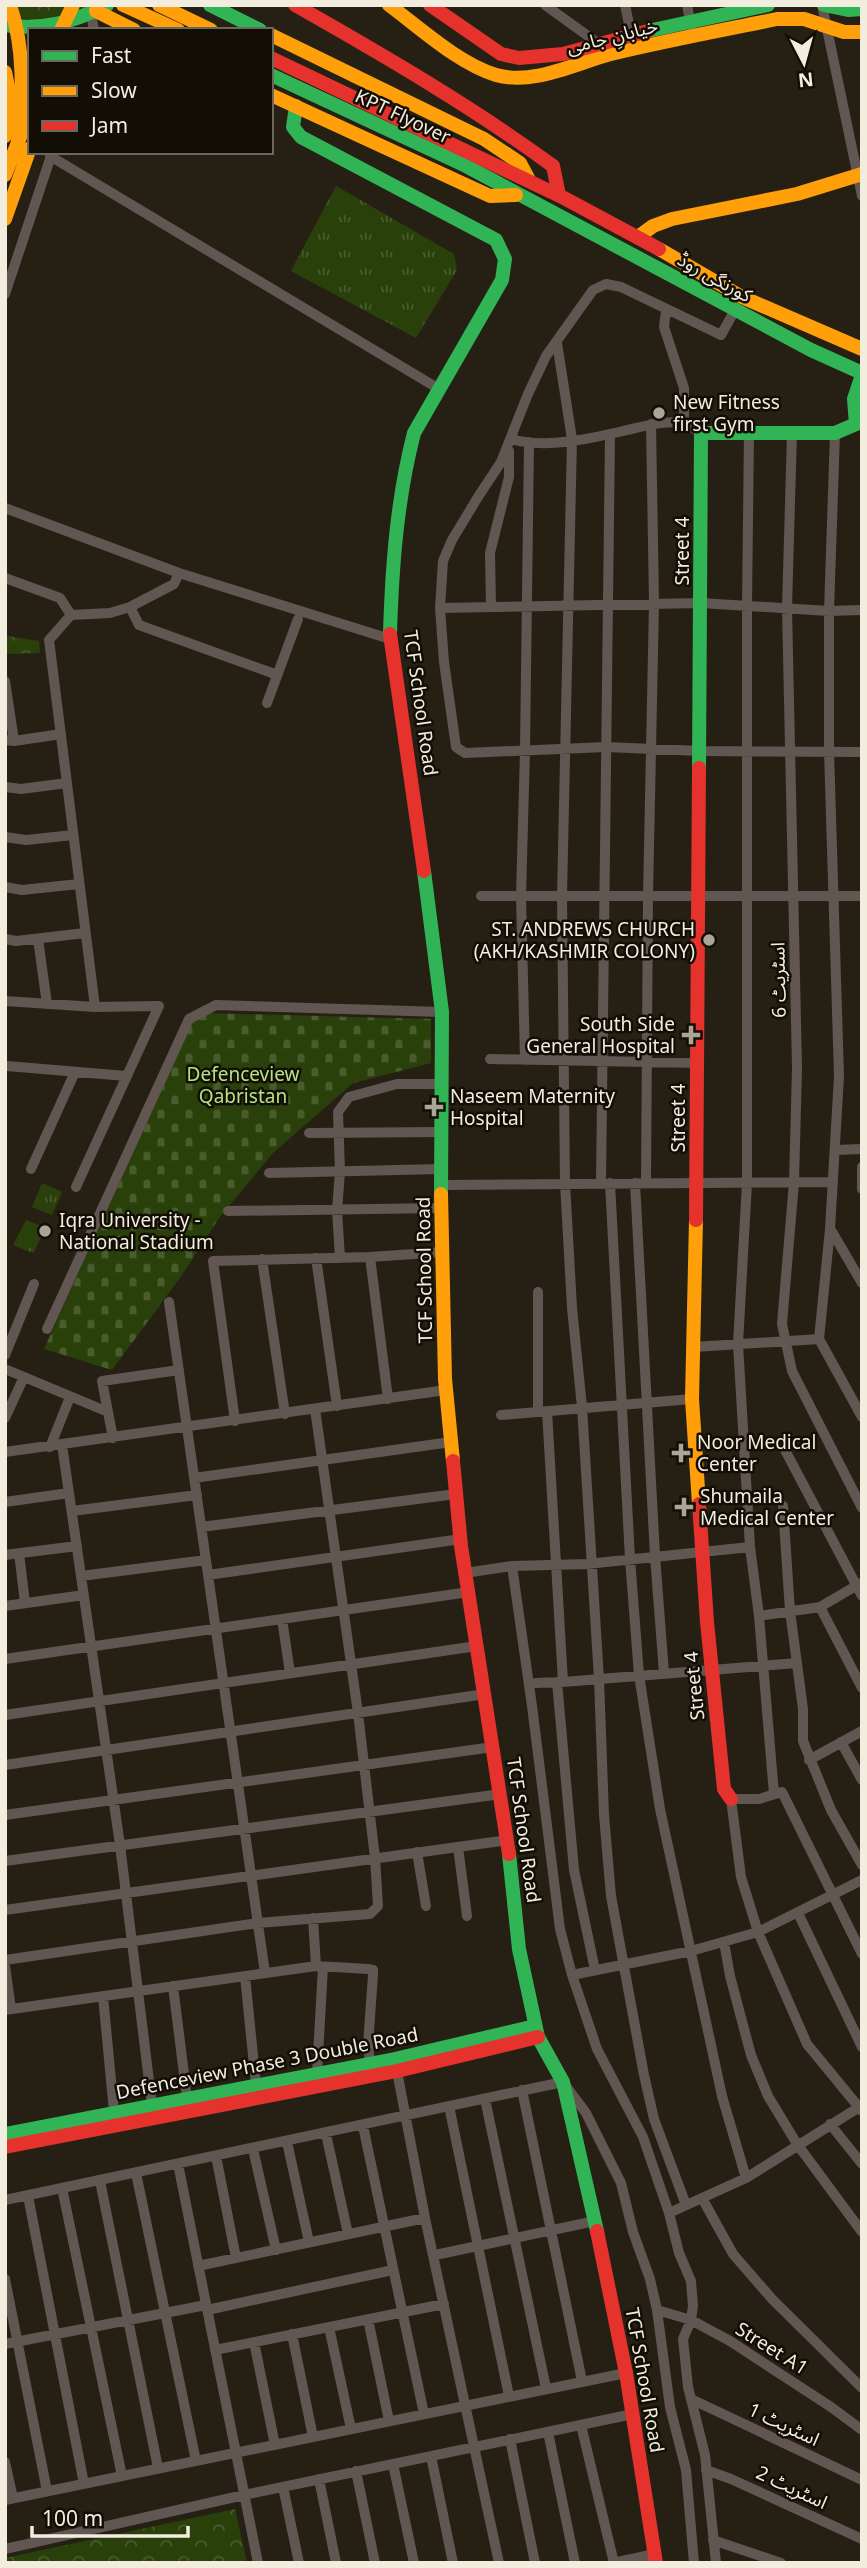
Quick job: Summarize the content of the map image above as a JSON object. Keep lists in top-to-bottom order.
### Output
{
  "streets": {
    "street": [
      "خیابانِ جامی",
      "KPT Flyover",
      "کورنگی روڈ",
      "Street 4",
      "TCF School Road",
      "اسٹریٹ 6",
      "Defenceview Phase 3 Double Road",
      "Street A1",
      "اسٹریٹ 1",
      "اسٹریٹ 2"
    ]
  },
  "crossings": [
    ["KPT Flyover", "کورنگی روڈ"],
    ["TCF School Road", "Defenceview Phase 3 Double Road"]
  ],
  "parks": ["Defenceview Qabristan"],
  "places": {
    "other": ["New Fitness first Gym", "ST. ANDREWS CHURCH (AKH/KASHMIR COLONY)", "Iqra University - National Stadium"],
    "health": [
      "South Side General Hospital",
      "Naseem Maternity Hospital",
      "Noor Medical Center",
      "Shumaila Medical Center"
    ]
  },
  "legend": ["Fast", "Slow", "Jam"],
  "scale_bar": "100 m",
  "north": "bottom"
}
